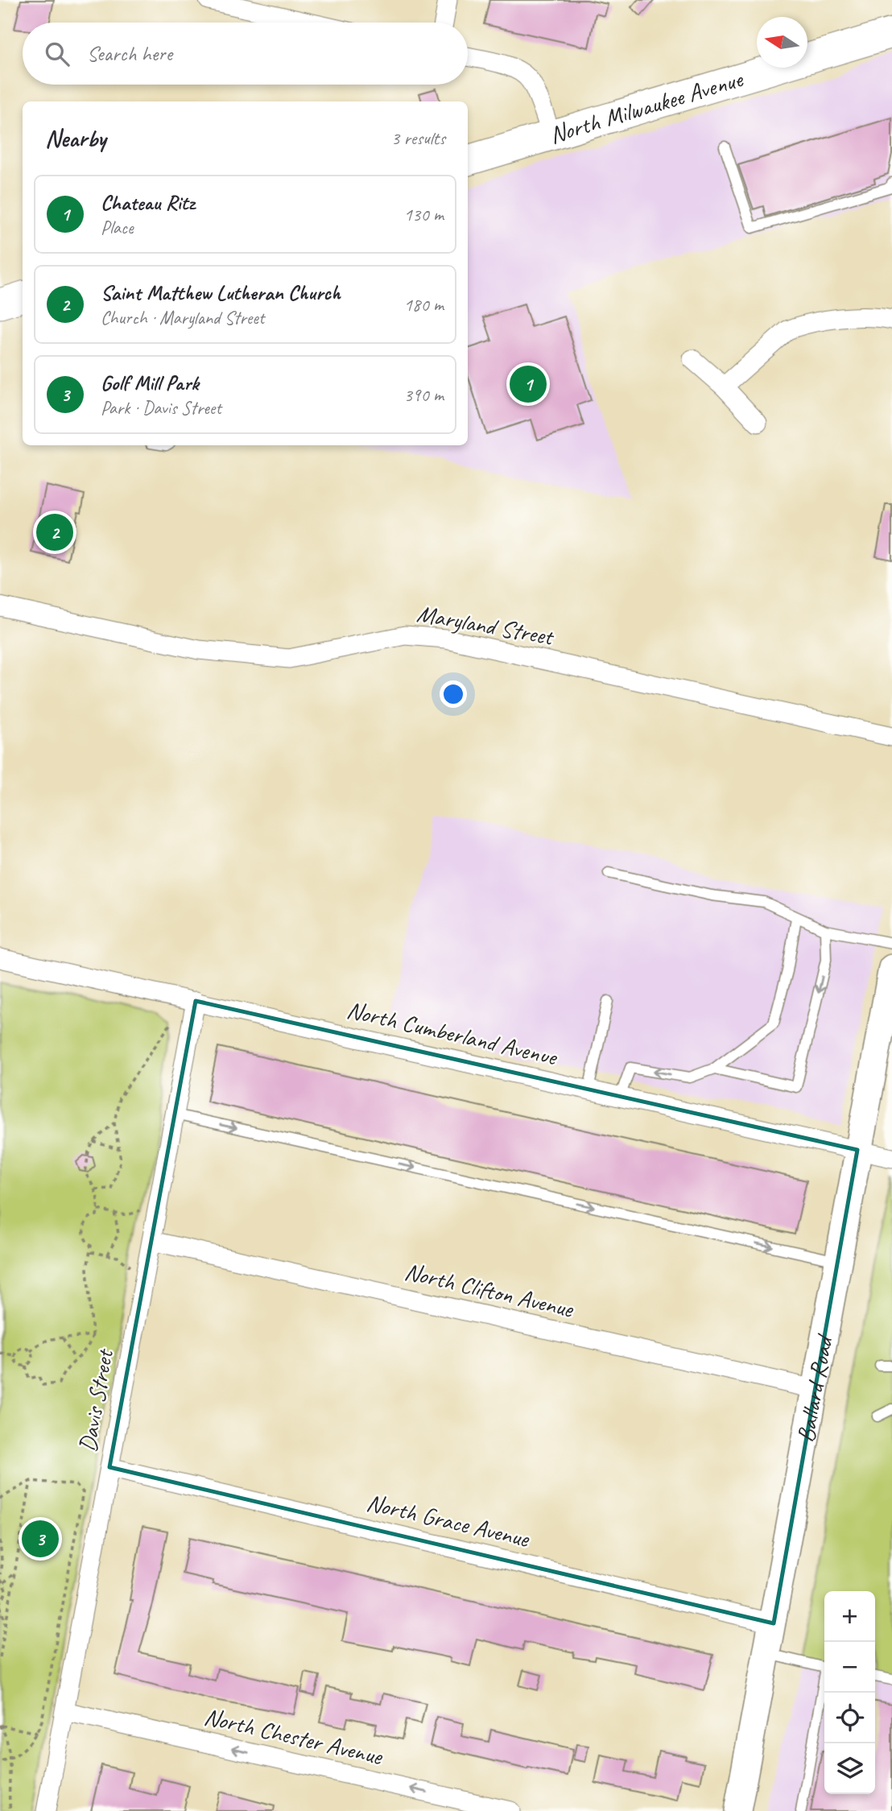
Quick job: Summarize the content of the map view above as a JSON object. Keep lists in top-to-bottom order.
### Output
{
  "streets": {
    "main road": ["North Milwaukee Avenue"],
    "street": [
      "Maryland Street",
      "North Cumberland Avenue",
      "North Clifton Avenue",
      "Ballard Road",
      "Davis Street",
      "North Grace Avenue",
      "North Chester Avenue"
    ]
  },
  "crossings": [
    ["North Cumberland Avenue", "Ballard Road"],
    ["North Cumberland Avenue", "Davis Street"],
    ["North Clifton Avenue", "Ballard Road"],
    ["North Clifton Avenue", "Davis Street"],
    ["Ballard Road", "North Grace Avenue"],
    ["Davis Street", "North Grace Avenue"],
    ["Davis Street", "North Chester Avenue"]
  ],
  "one_way": ["North Chester Avenue"],
  "north": "left",
  "page": {
    "search": "Search here",
    "heading": ["Nearby", "3 results"],
    "list": [
      {
        "mark": "1",
        "name": "Chateau Ritz",
        "note": "Place",
        "value": "130 m"
      },
      {
        "mark": "2",
        "name": "Saint Matthew Lutheran Church",
        "note": "Church · Maryland Street",
        "value": "180 m"
      },
      {
        "mark": "3",
        "name": "Golf Mill Park",
        "note": "Park · Davis Street",
        "value": "390 m"
      }
    ],
    "pins": ["1", "2", "3"],
    "map_buttons": ["+", "−"]
  }
}
